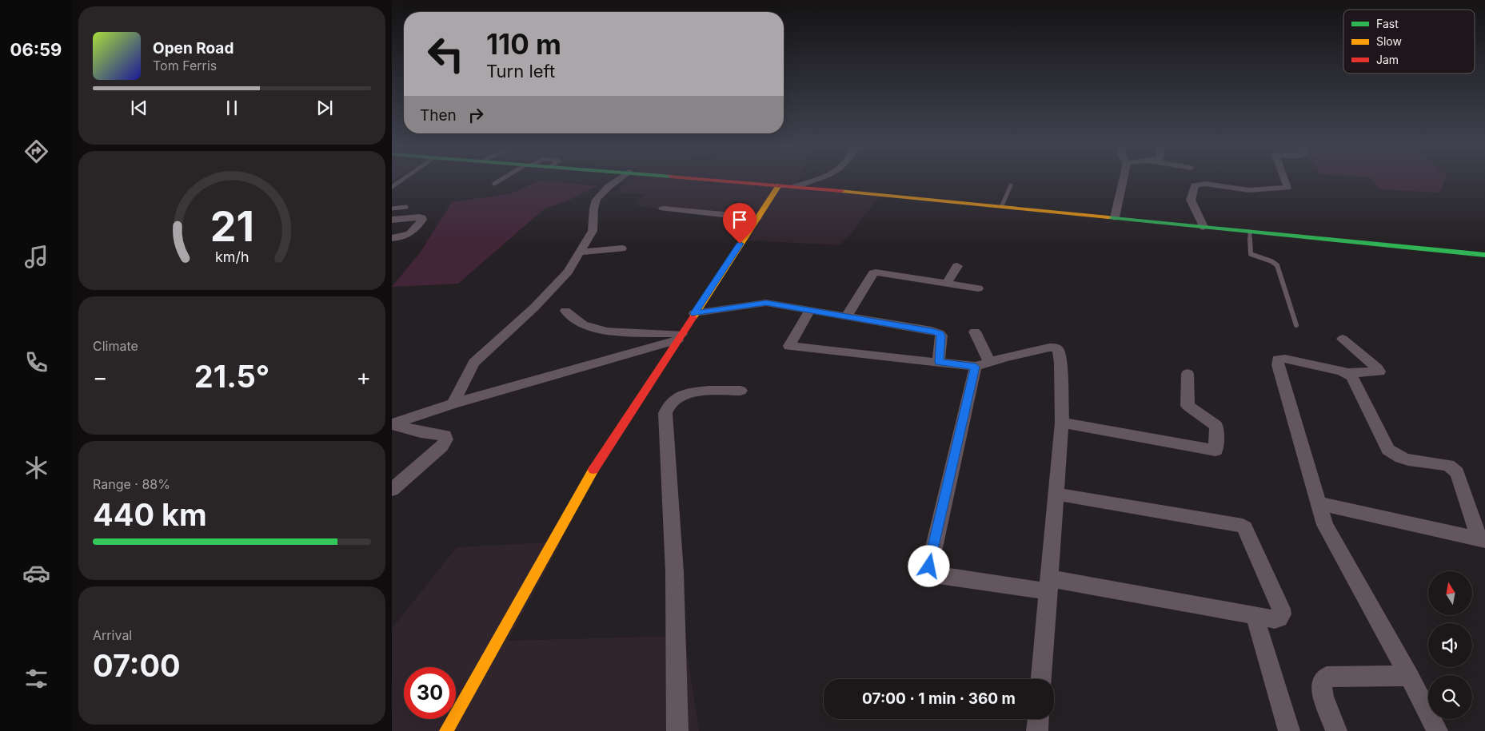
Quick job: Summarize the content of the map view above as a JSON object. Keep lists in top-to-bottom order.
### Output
{
  "legend": ["Fast", "Slow", "Jam"],
  "north": "top",
  "page": {
    "tabs": "06:59",
    "turn": ["110 m", "Turn left"],
    "song": ["Open Road", "Tom Ferris"],
    "then": "Then",
    "tile": [
      "Climate",
      ["Range · 88%", "440 km"],
      ["Arrival", "07:00"]
    ],
    "heat": ["−", "21.5°", "+"],
    "limit": "30",
    "trip": "07:00 · 1 min · 360 m",
    "gauge": ["21", "km/h"]
  }
}
